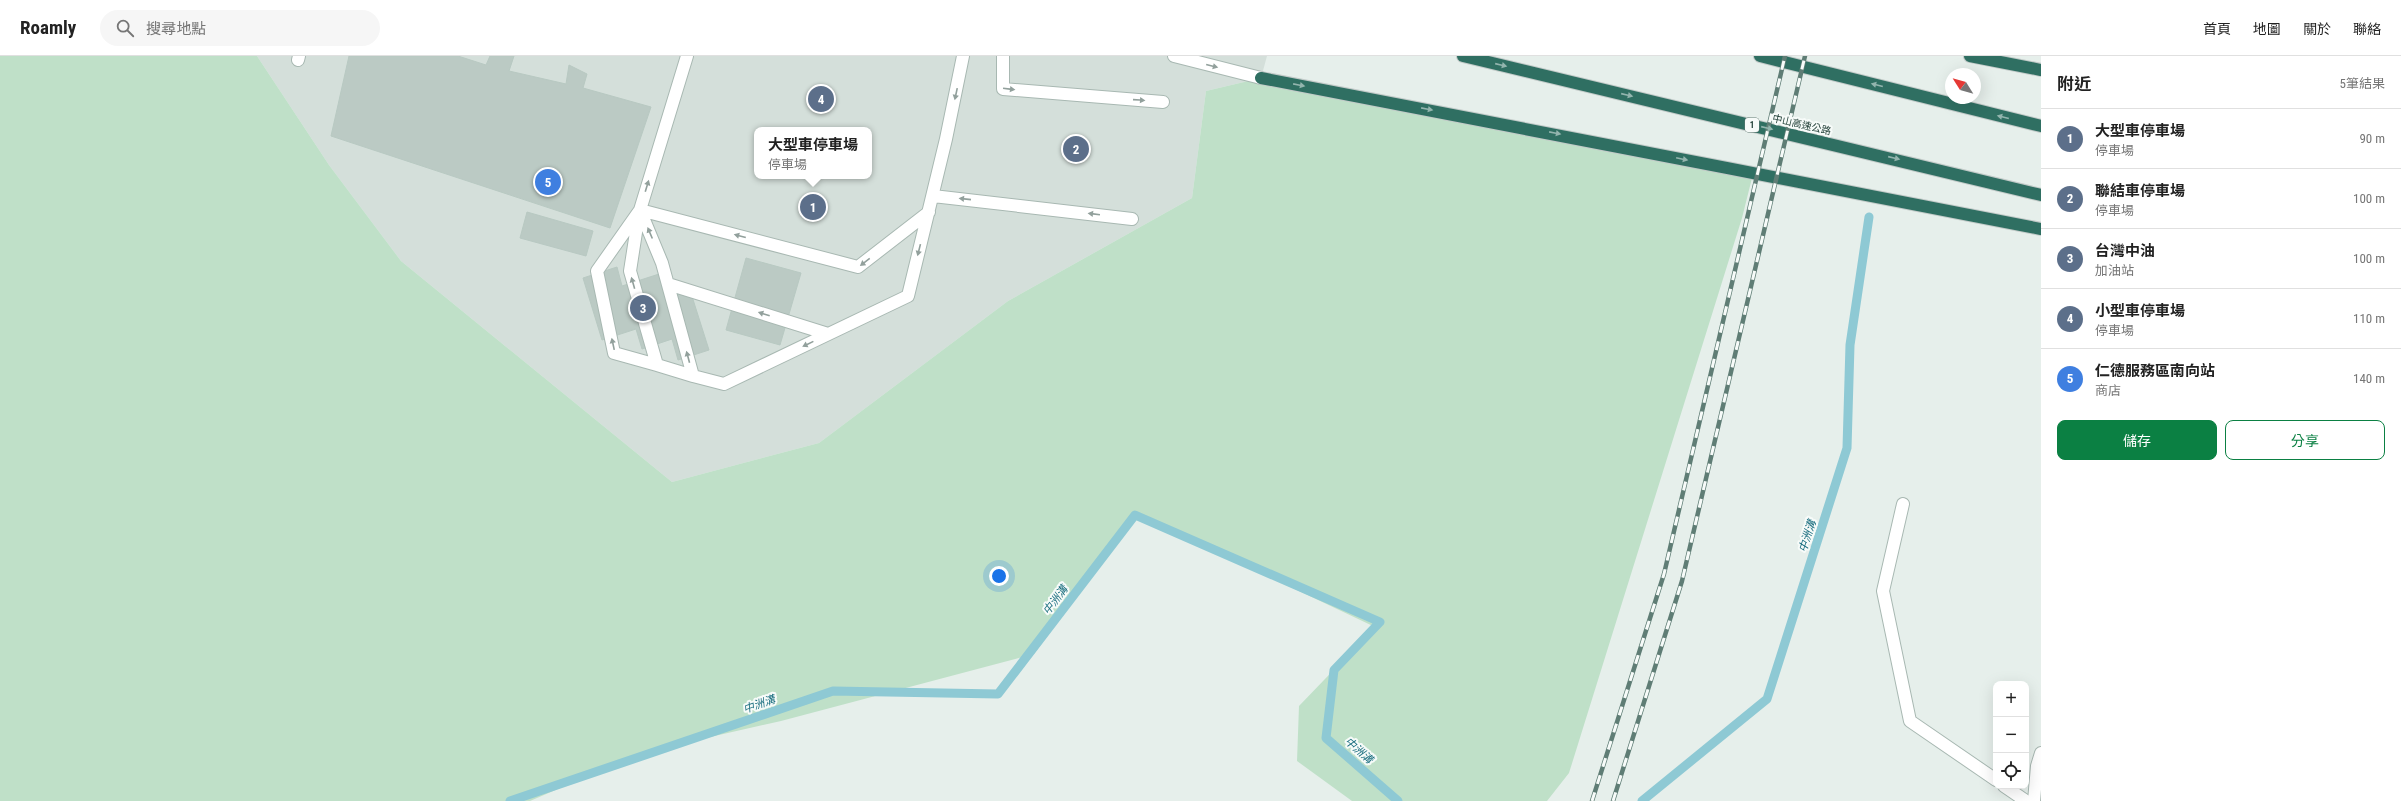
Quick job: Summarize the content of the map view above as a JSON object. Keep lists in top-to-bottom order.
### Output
{
  "streets": {
    "highway": ["中山高速公路", "1"]
  },
  "water": ["中洲溝"],
  "north": "top left",
  "page": {
    "header": "Roamly",
    "search": "搜尋地點",
    "nav": [
      "首頁",
      "地圖",
      "關於",
      "聯絡"
    ],
    "heading": ["附近", "5筆結果"],
    "pins": [
      "4",
      "2",
      "5",
      "1",
      "3"
    ],
    "list": [
      {
        "mark": "1",
        "name": "大型車停車場",
        "note": "停車場",
        "value": "90 m"
      },
      {
        "mark": "2",
        "name": "聯結車停車場",
        "note": "停車場",
        "value": "100 m"
      },
      {
        "mark": "3",
        "name": "台灣中油",
        "note": "加油站",
        "value": "100 m"
      },
      {
        "mark": "4",
        "name": "小型車停車場",
        "note": "停車場",
        "value": "110 m"
      },
      {
        "mark": "5",
        "name": "仁德服務區南向站",
        "note": "商店",
        "value": "140 m"
      }
    ],
    "popup": ["大型車停車場", "停車場"],
    "buttons": ["儲存", "分享"],
    "map_buttons": ["+", "−"]
  }
}
